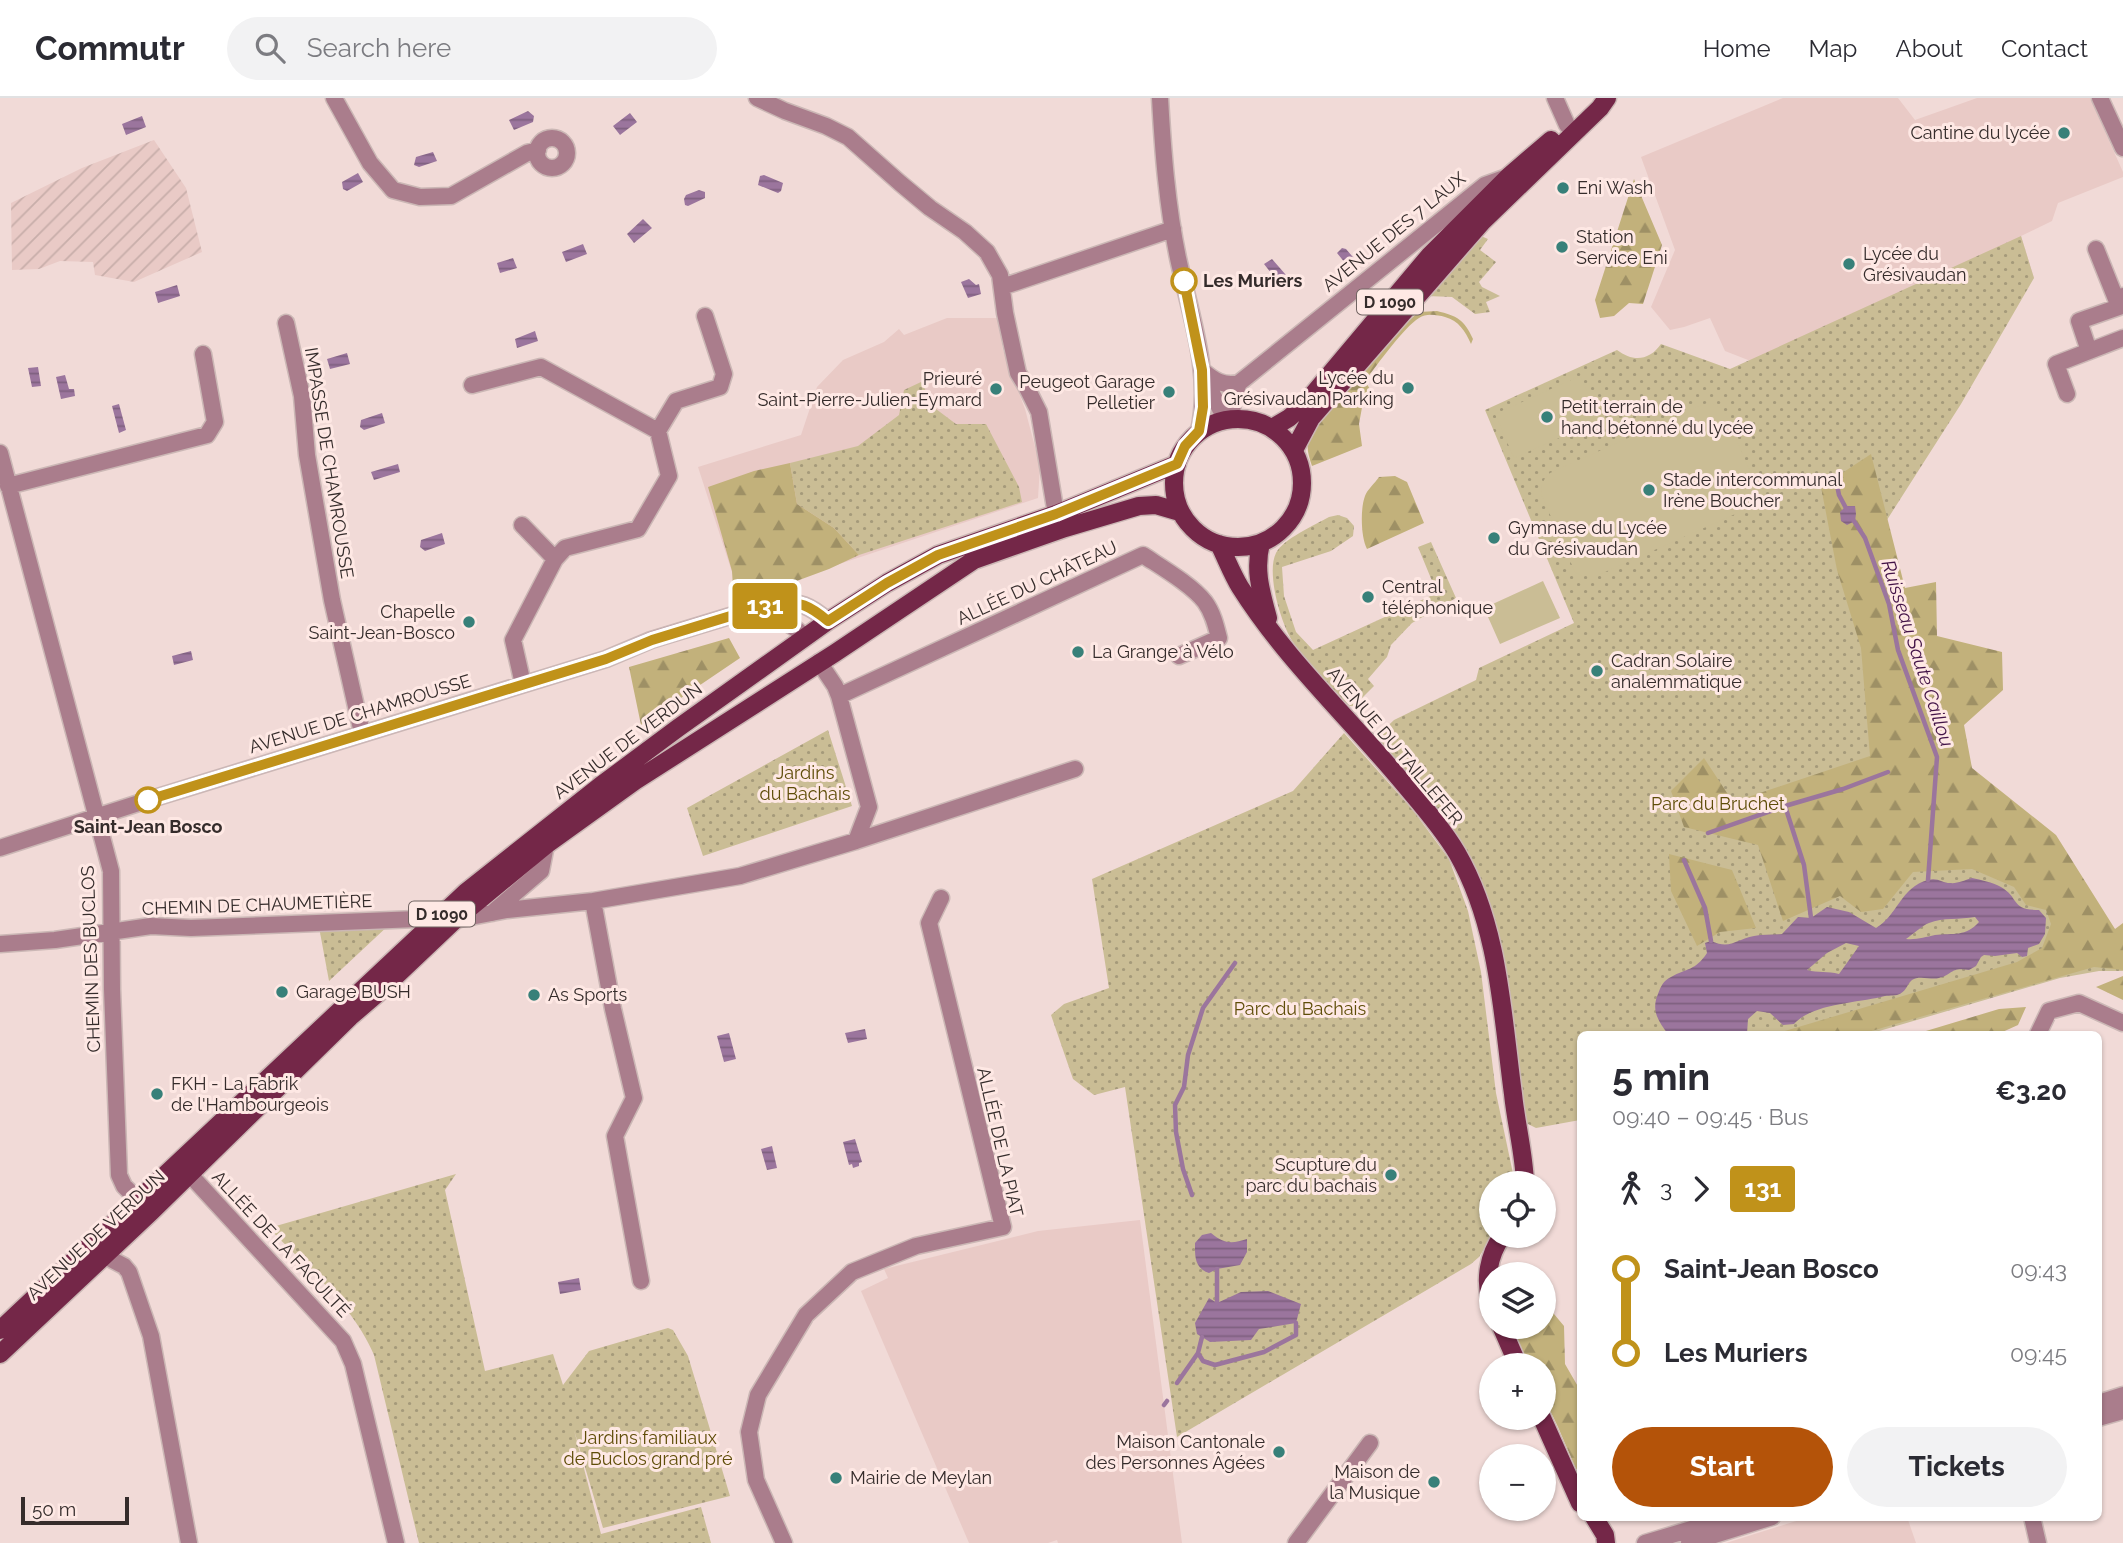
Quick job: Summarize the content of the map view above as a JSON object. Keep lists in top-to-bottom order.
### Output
{
  "streets": {
    "main road": [
      "AVENUE DES 7 LAUX",
      "D 1090",
      "AVENUE DE VERDUN",
      "AVENUE DU TAILLEFER"
    ],
    "street": [
      "IMPASSE DE CHAMROUSSE",
      "ALLÉE DU CHÂTEAU",
      "AVENUE DE CHAMROUSSE",
      "CHEMIN DE CHAUMETIÈRE",
      "CHEMIN DES BUCLOS",
      "ALLÉE DE LA PIAT",
      "ALLÉE DE LA FACULTÉ"
    ]
  },
  "crossings": [
    ["AVENUE DES 7 LAUX", "D 1090"],
    ["AVENUE DES 7 LAUX", "AVENUE DE VERDUN"],
    ["AVENUE DES 7 LAUX", "AVENUE DU TAILLEFER"],
    ["D 1090", "AVENUE DE VERDUN"],
    ["D 1090", "AVENUE DU TAILLEFER"],
    ["IMPASSE DE CHAMROUSSE", "AVENUE DE CHAMROUSSE"],
    ["AVENUE DE CHAMROUSSE", "AVENUE DE VERDUN"],
    ["AVENUE DE CHAMROUSSE", "CHEMIN DES BUCLOS"],
    ["AVENUE DE VERDUN", "AVENUE DU TAILLEFER"],
    ["AVENUE DE VERDUN", "CHEMIN DE CHAUMETIÈRE"],
    ["AVENUE DE VERDUN", "CHEMIN DES BUCLOS"],
    ["AVENUE DE VERDUN", "ALLÉE DE LA FACULTÉ"],
    ["CHEMIN DE CHAUMETIÈRE", "CHEMIN DES BUCLOS"]
  ],
  "water": ["Ruisseau Saute Caillou"],
  "parks": [
    "Jardins du Bachais",
    "Parc du Bruchet",
    "Parc du Bachais",
    "Jardins familiaux de Buclos grand pré"
  ],
  "places": [
    "Cantine du lycée",
    "Eni Wash",
    "Station Service Eni",
    "Lycée du Grésivaudan",
    "Les Muriers",
    "Lycée du Grésivaudan Parking",
    "Prieuré Saint-Pierre-Julien-Eymard",
    "Peugeot Garage Pelletier",
    "Petit terrain de hand bétonné du lycée",
    "Stade intercommunal Irène Boucher",
    "Gymnase du Lycée du Grésivaudan",
    "Central téléphonique",
    "Chapelle Saint-Jean-Bosco",
    "La Grange à Vélo",
    "Cadran Solaire analemmatique",
    "Saint-Jean Bosco",
    "Garage BUSH",
    "As Sports",
    "FKH - La Fabrik de l'Hambourgeois",
    "Scupture du parc du bachais",
    "Maison Cantonale des Personnes Âgées",
    "Mairie de Meylan",
    "Maison de la Musique"
  ],
  "lines": ["bus line 131"],
  "scale_bar": "50 m",
  "page": {
    "header": "Commutr",
    "search": "Search here",
    "nav": [
      "Home",
      "Map",
      "About",
      "Contact"
    ],
    "on_map": "131",
    "heading": ["5 min", "09:40 – 09:45 · Bus", "€3.20"],
    "legs": ["3", "131"],
    "map_buttons": ["+", "−"],
    "list": [
      {
        "name": "Saint-Jean Bosco",
        "value": "09:43"
      },
      {
        "name": "Les Muriers",
        "value": "09:45"
      }
    ],
    "buttons": ["Start", "Tickets"],
    "scale": "50 m"
  }
}
